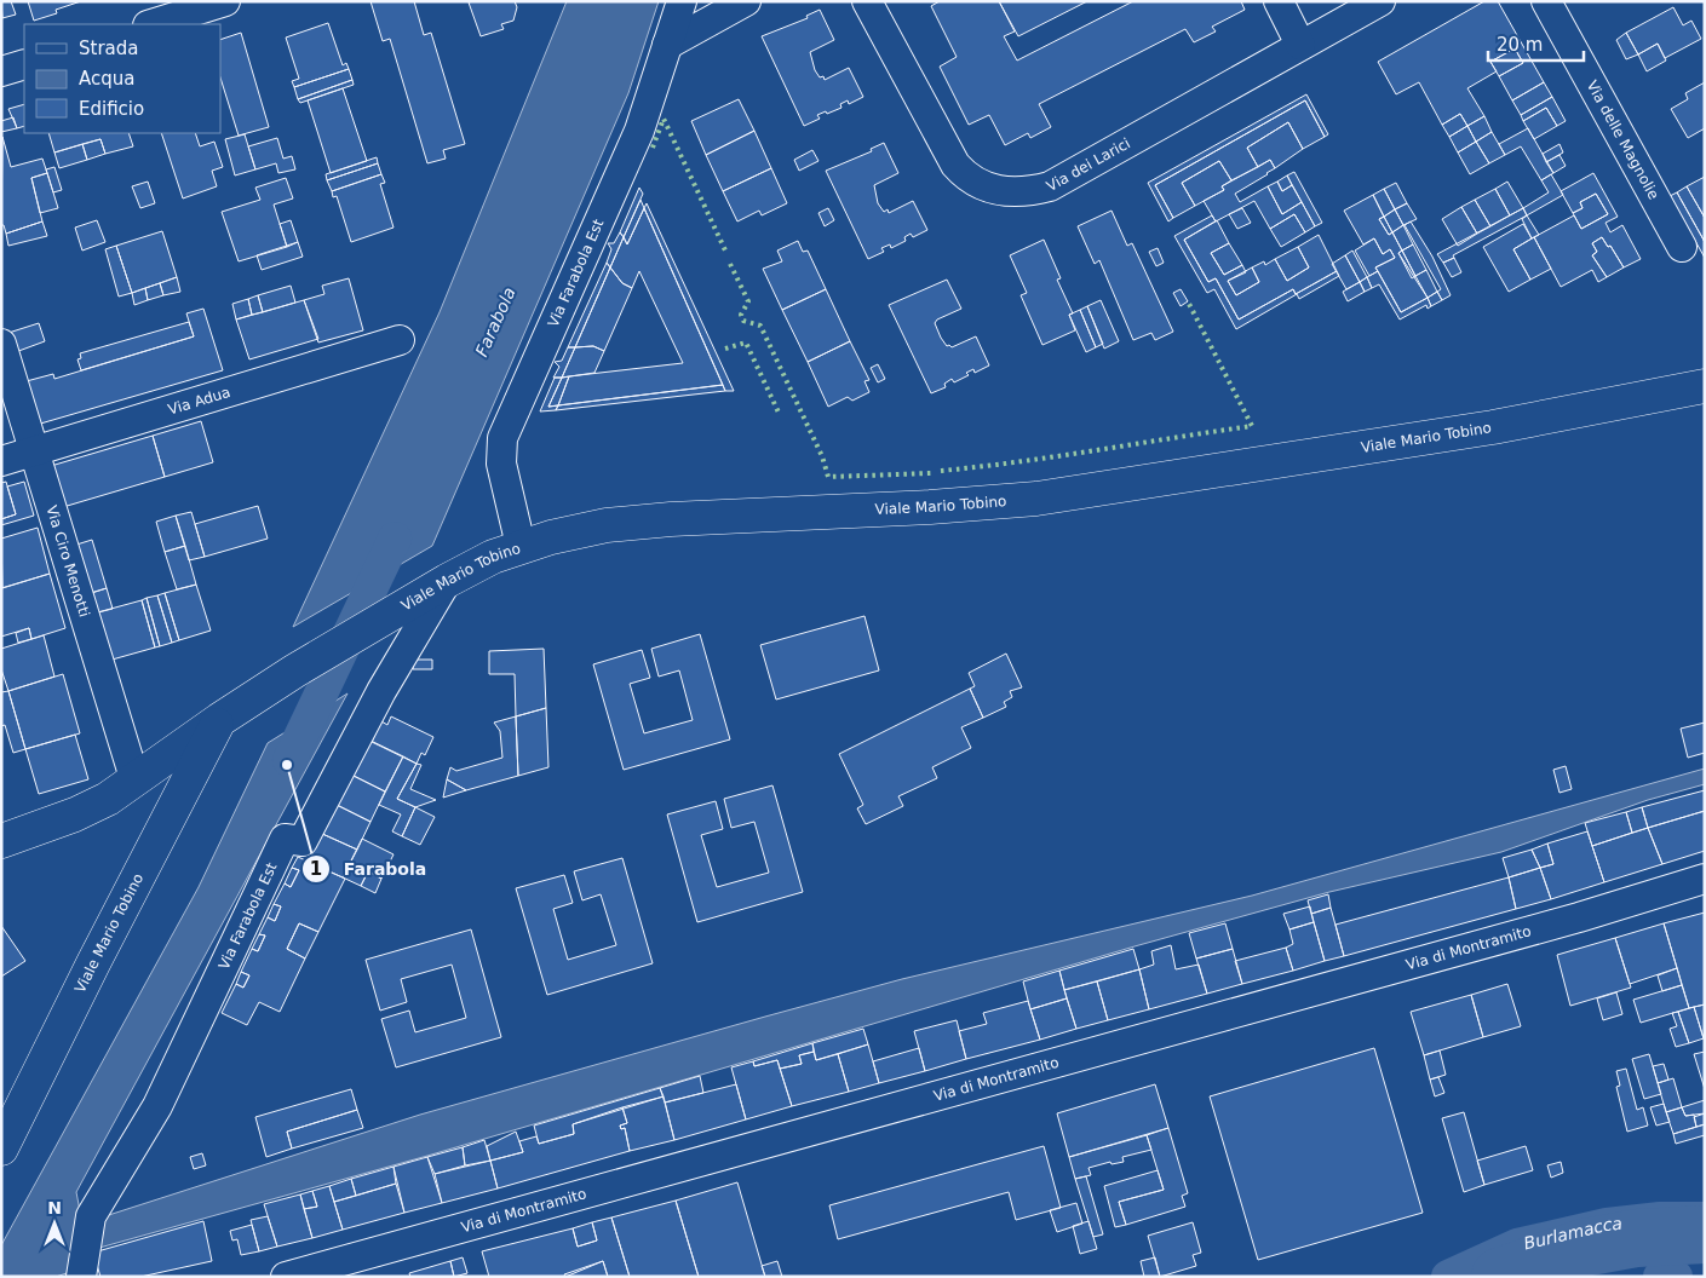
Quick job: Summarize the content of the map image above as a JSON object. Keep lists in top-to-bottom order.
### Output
{
  "streets": {
    "main road": ["Viale Mario Tobino"],
    "street": [
      "Via delle Magnolie",
      "Via dei Larici",
      "Via Farabola Est",
      "Via Adua",
      "Via Ciro Menotti",
      "Via di Montramito"
    ]
  },
  "crossings": [
    ["Via Farabola Est", "Viale Mario Tobino"],
    ["Via Adua", "Via Ciro Menotti"],
    ["Viale Mario Tobino", "Via Ciro Menotti"]
  ],
  "water": ["Farabola", "Burlamacca"],
  "places": ["Farabola"],
  "legend": ["Strada", "Acqua", "Edificio"],
  "scale_bar": "20 m",
  "north": "top"
}
